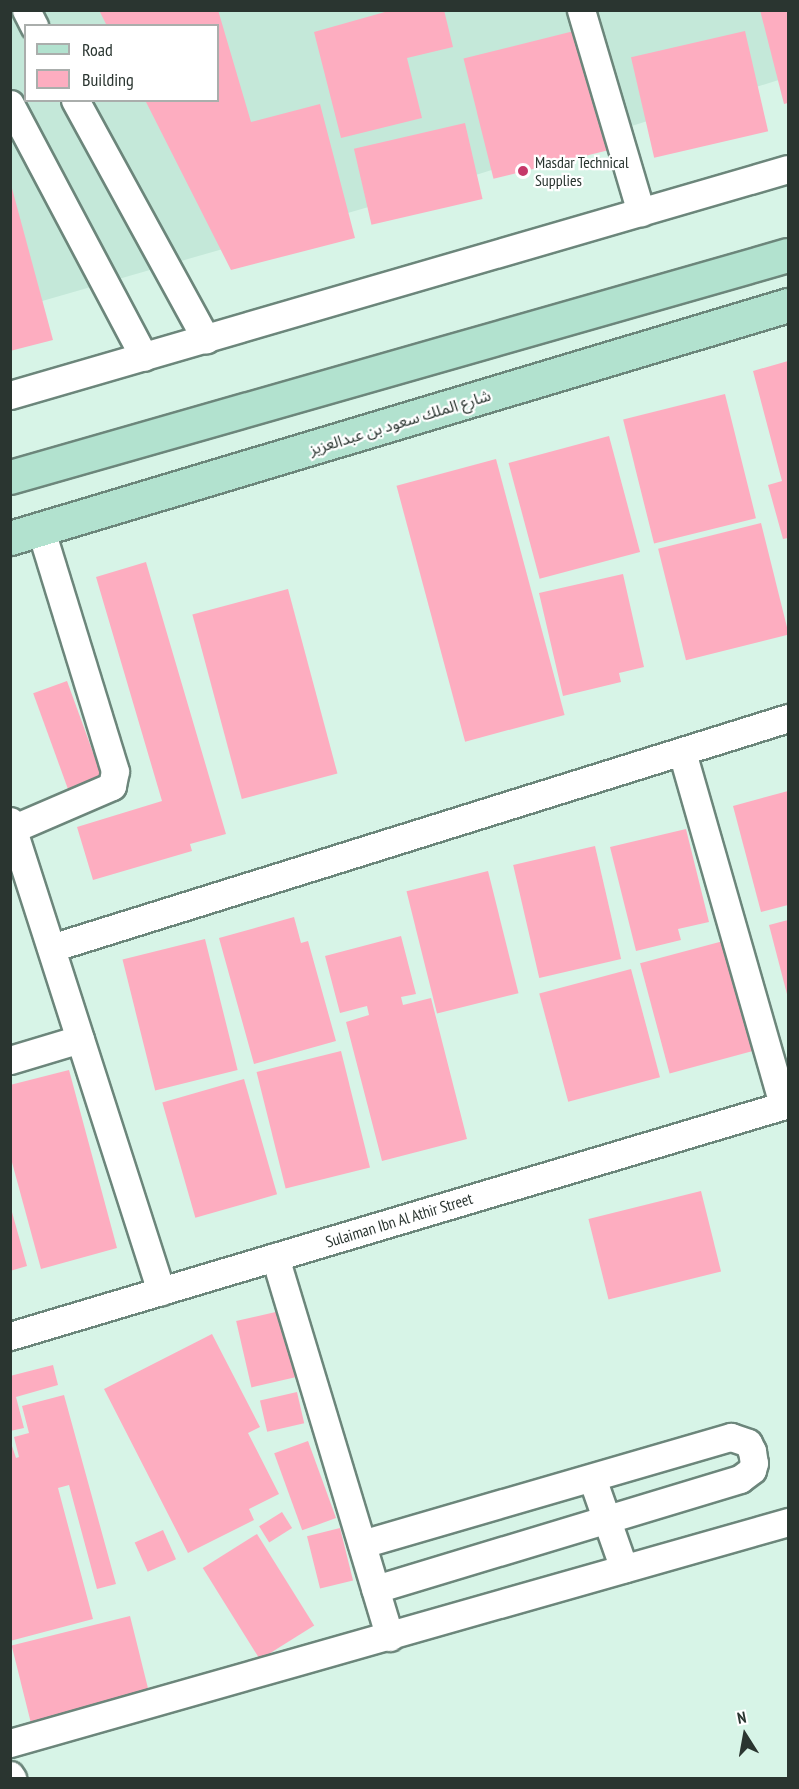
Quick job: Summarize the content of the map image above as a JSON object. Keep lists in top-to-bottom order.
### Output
{
  "streets": {
    "main road": ["شارع الملك سعود بن عبدالعزيز"],
    "street": ["Sulaiman Ibn Al Athir Street"]
  },
  "places": ["Masdar Technical Supplies"],
  "legend": ["Road", "Building"],
  "north": "top"
}
